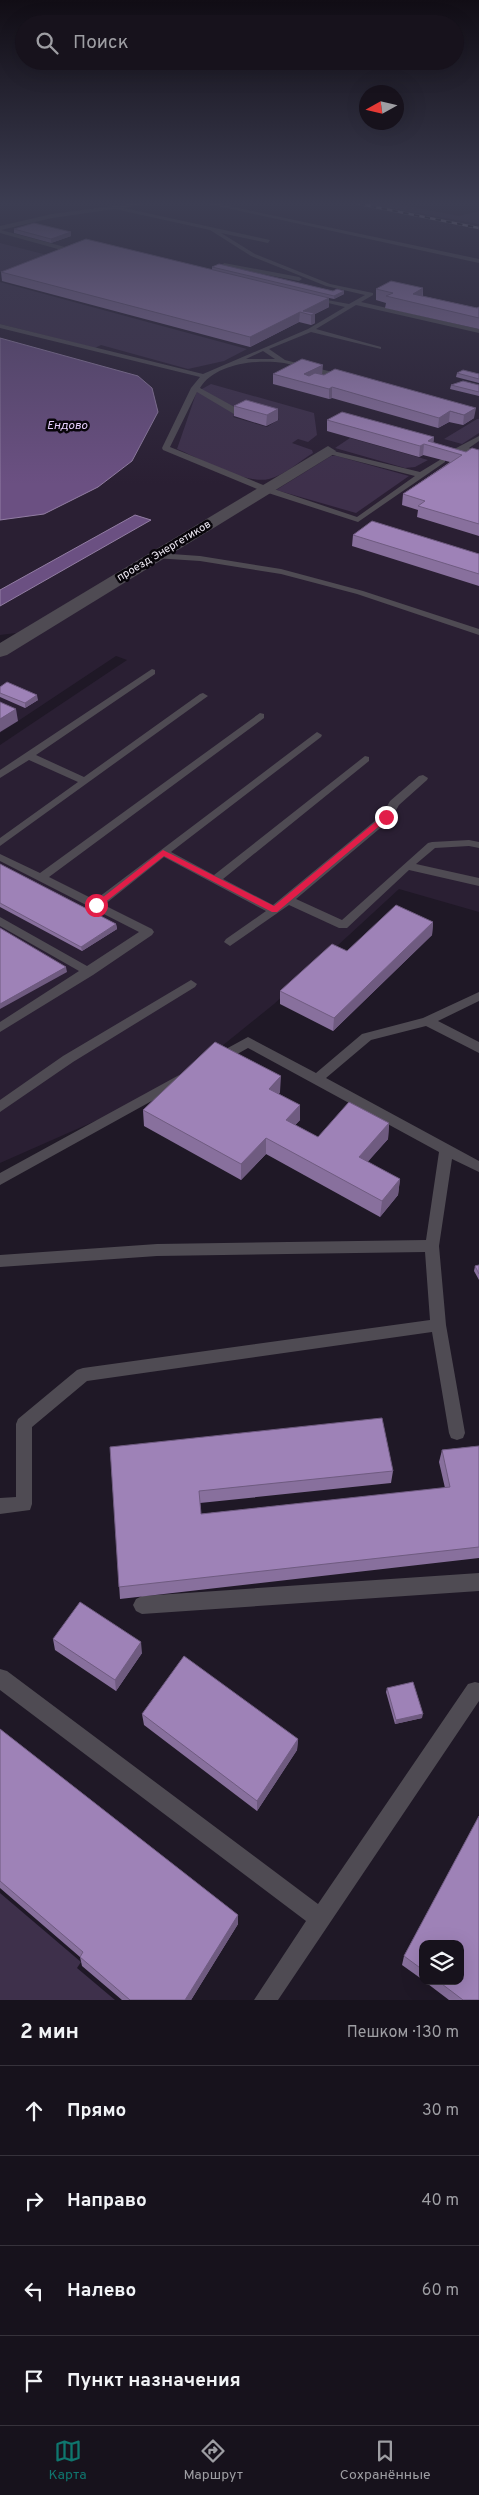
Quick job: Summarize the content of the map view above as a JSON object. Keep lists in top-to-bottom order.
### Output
{
  "streets": {
    "street": ["проезд Энергетиков"]
  },
  "water": ["Ендово"],
  "north": "left",
  "page": {
    "search": "Поиск",
    "heading": ["2 мин", "Пешком · 130 m"],
    "list": [
      ["Прямо", "30 m"],
      ["Направо", "40 m"],
      ["Налево", "60 m"],
      "Пункт назначения"
    ],
    "nav": ["Карта", "Маршрут", "Сохранённые"]
  }
}
